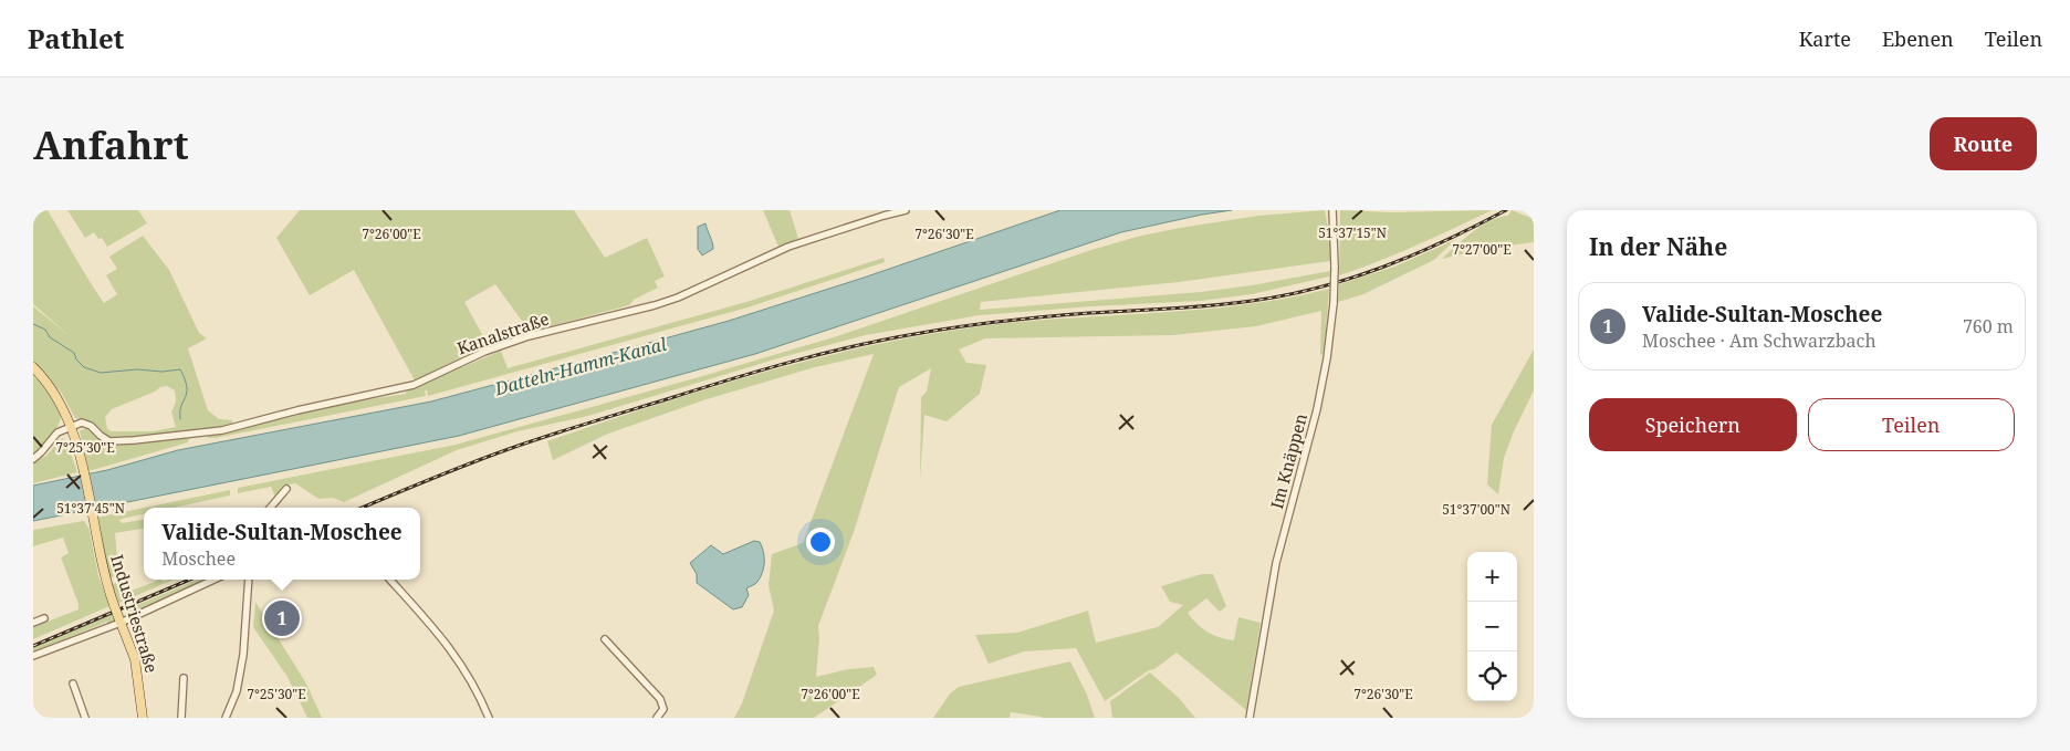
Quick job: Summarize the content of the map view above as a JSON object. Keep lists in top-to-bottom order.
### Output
{
  "streets": {
    "main road": ["Industriestraße"],
    "street": ["Kanalstraße", "Im Knäppen"]
  },
  "crossings": [
    ["Kanalstraße", "Industriestraße"]
  ],
  "water": ["Datteln-Hamm-Kanal"],
  "page": {
    "header": "Pathlet",
    "nav": ["Karte", "Ebenen", "Teilen"],
    "buttons": [
      "Route",
      ["Speichern", "Teilen"]
    ],
    "title": "Anfahrt",
    "heading": "In der Nähe",
    "list": [
      {
        "mark": "1",
        "name": "Valide-Sultan-Moschee",
        "note": "Moschee · Am Schwarzbach",
        "value": "760 m"
      }
    ],
    "popup": ["Valide-Sultan-Moschee", "Moschee"],
    "map_buttons": ["+", "−"],
    "pins": "1"
  },
  "coordinates": [
    "51°37'15\"N",
    "7°26'00\"E",
    "7°26'30\"E",
    "7°27'00\"E",
    "7°25'30\"E",
    "51°37'45\"N",
    "51°37'00\"N"
  ]
}
